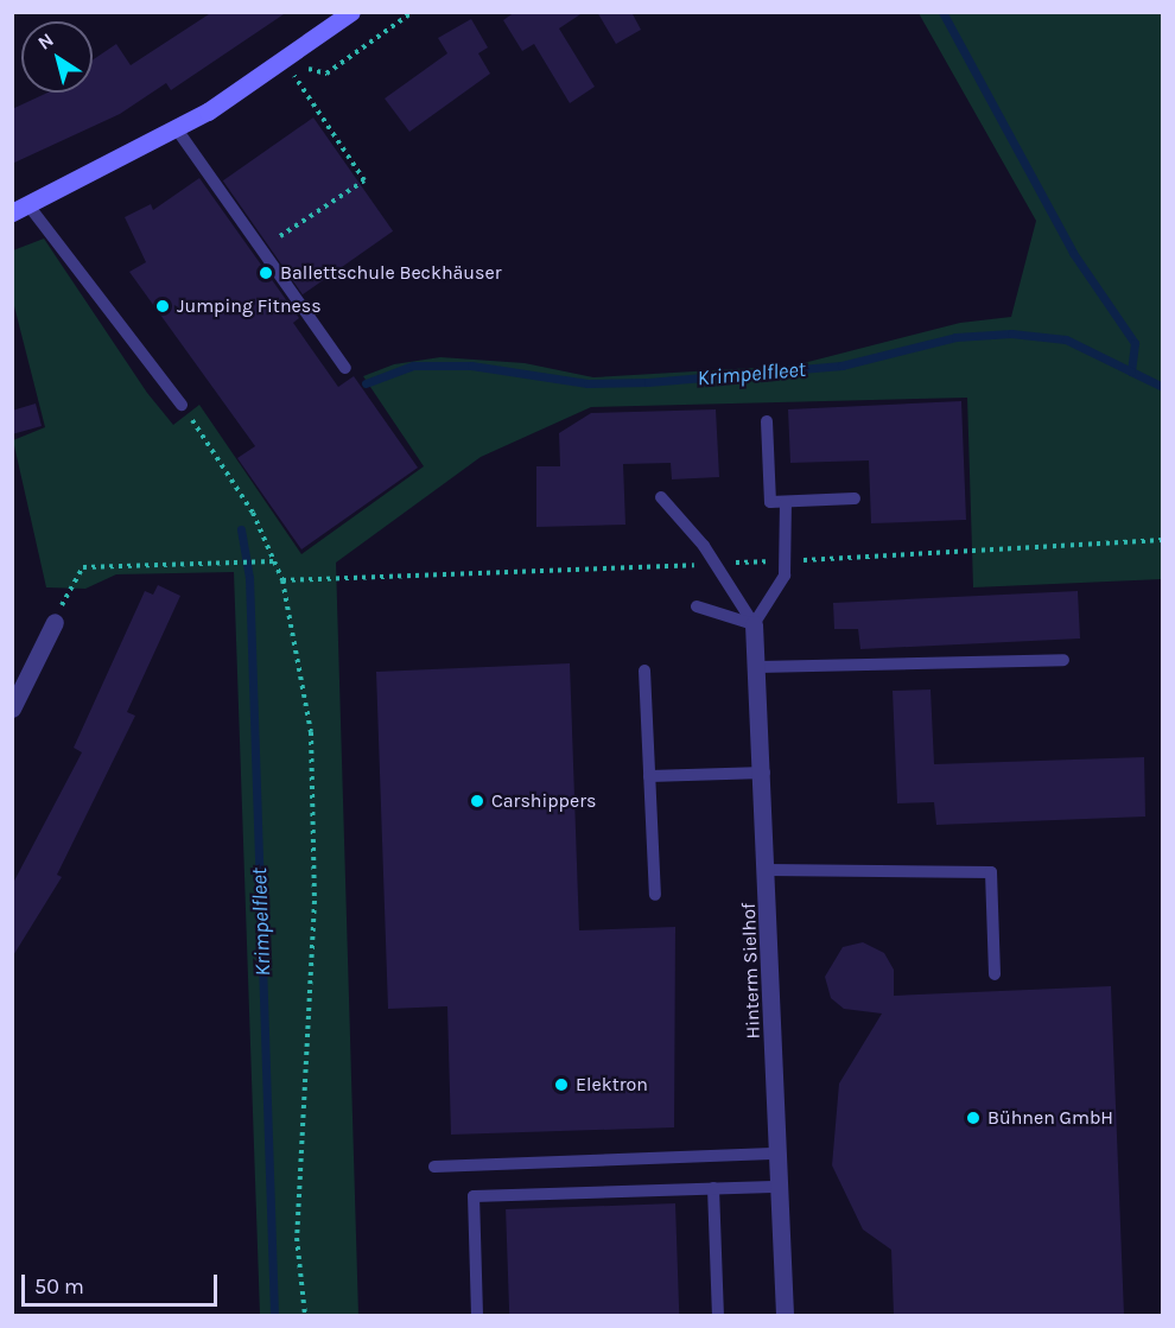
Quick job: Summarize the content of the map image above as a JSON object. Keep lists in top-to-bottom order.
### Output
{
  "streets": {
    "street": ["Hinterm Sielhof"]
  },
  "water": ["Krimpelfleet"],
  "places": [
    "Ballettschule Beckhäuser",
    "Jumping Fitness",
    "Carshippers",
    "Elektron",
    "Bühnen GmbH"
  ],
  "scale_bar": "50 m",
  "north": "top left"
}
